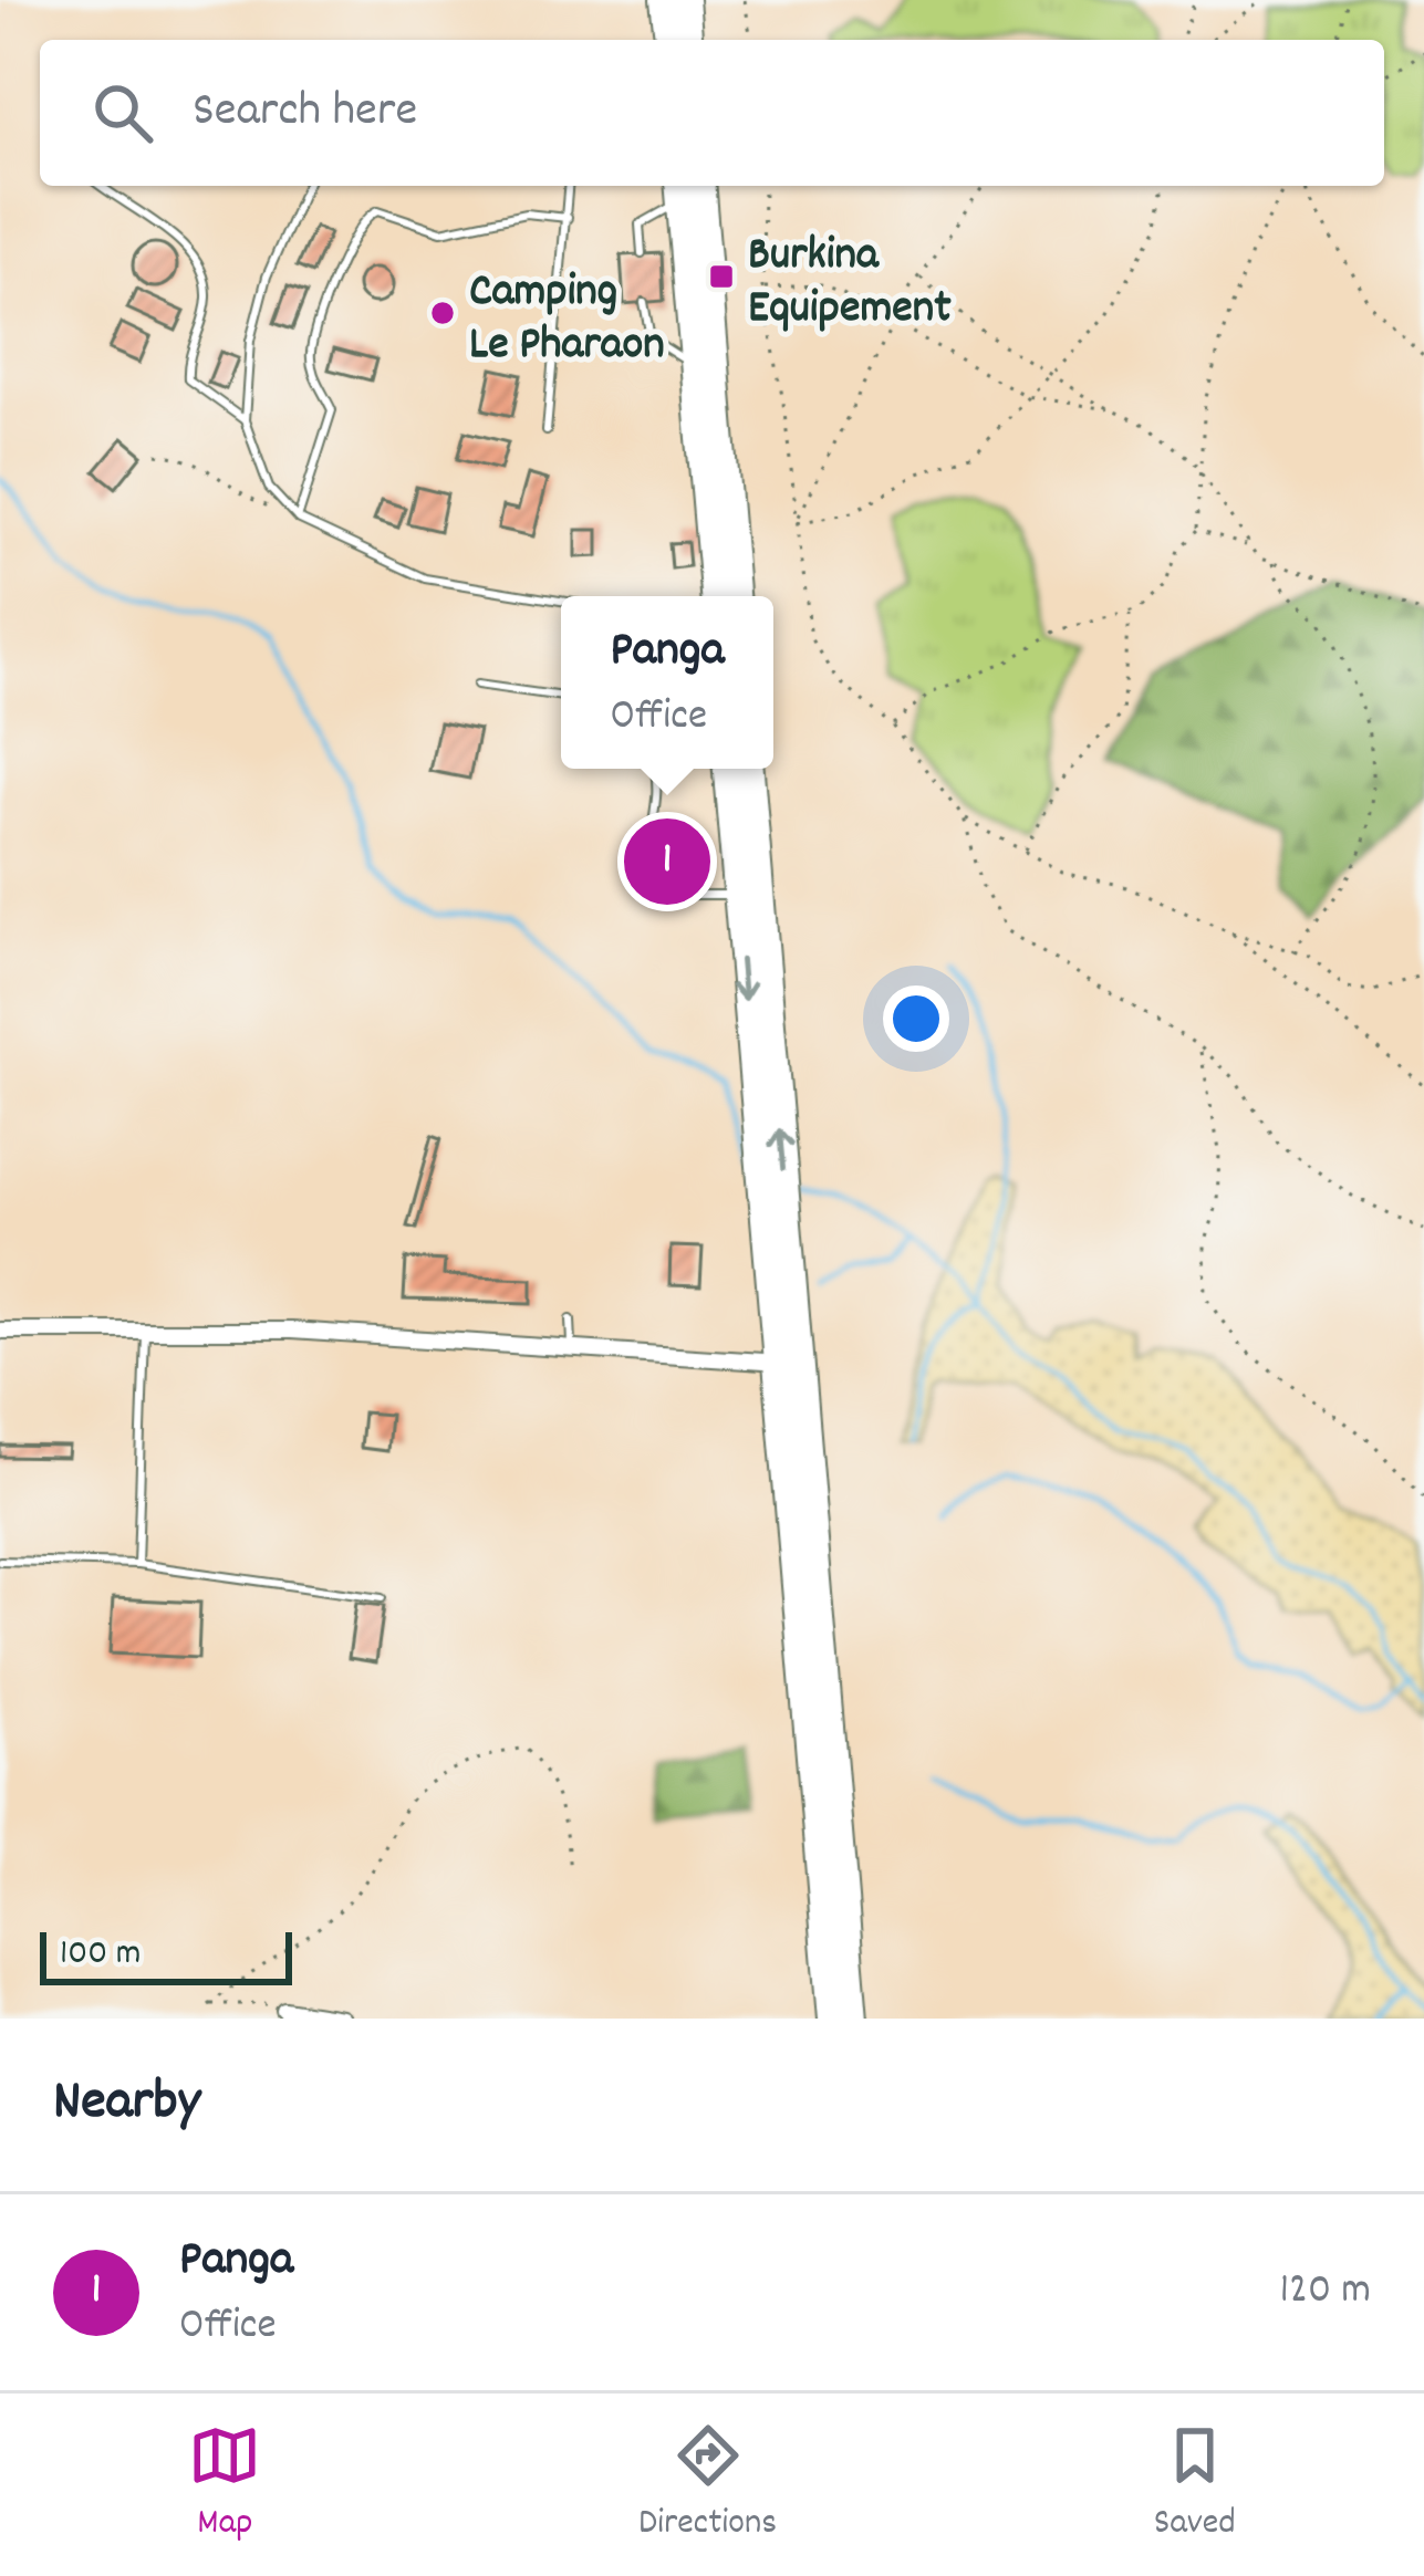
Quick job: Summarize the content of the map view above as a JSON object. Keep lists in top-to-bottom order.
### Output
{
  "places": {
    "transit": ["Burkina Equipement"],
    "other": ["Camping Le Pharaon"]
  },
  "scale_bar": "100 m",
  "page": {
    "search": "Search here",
    "popup": ["Panga", "Office"],
    "pins": "1",
    "scale": "100 m",
    "heading": "Nearby",
    "list": [
      {
        "mark": "1",
        "name": "Panga",
        "note": "Office",
        "value": "120 m"
      }
    ],
    "nav": ["Map", "Directions", "Saved"]
  }
}
